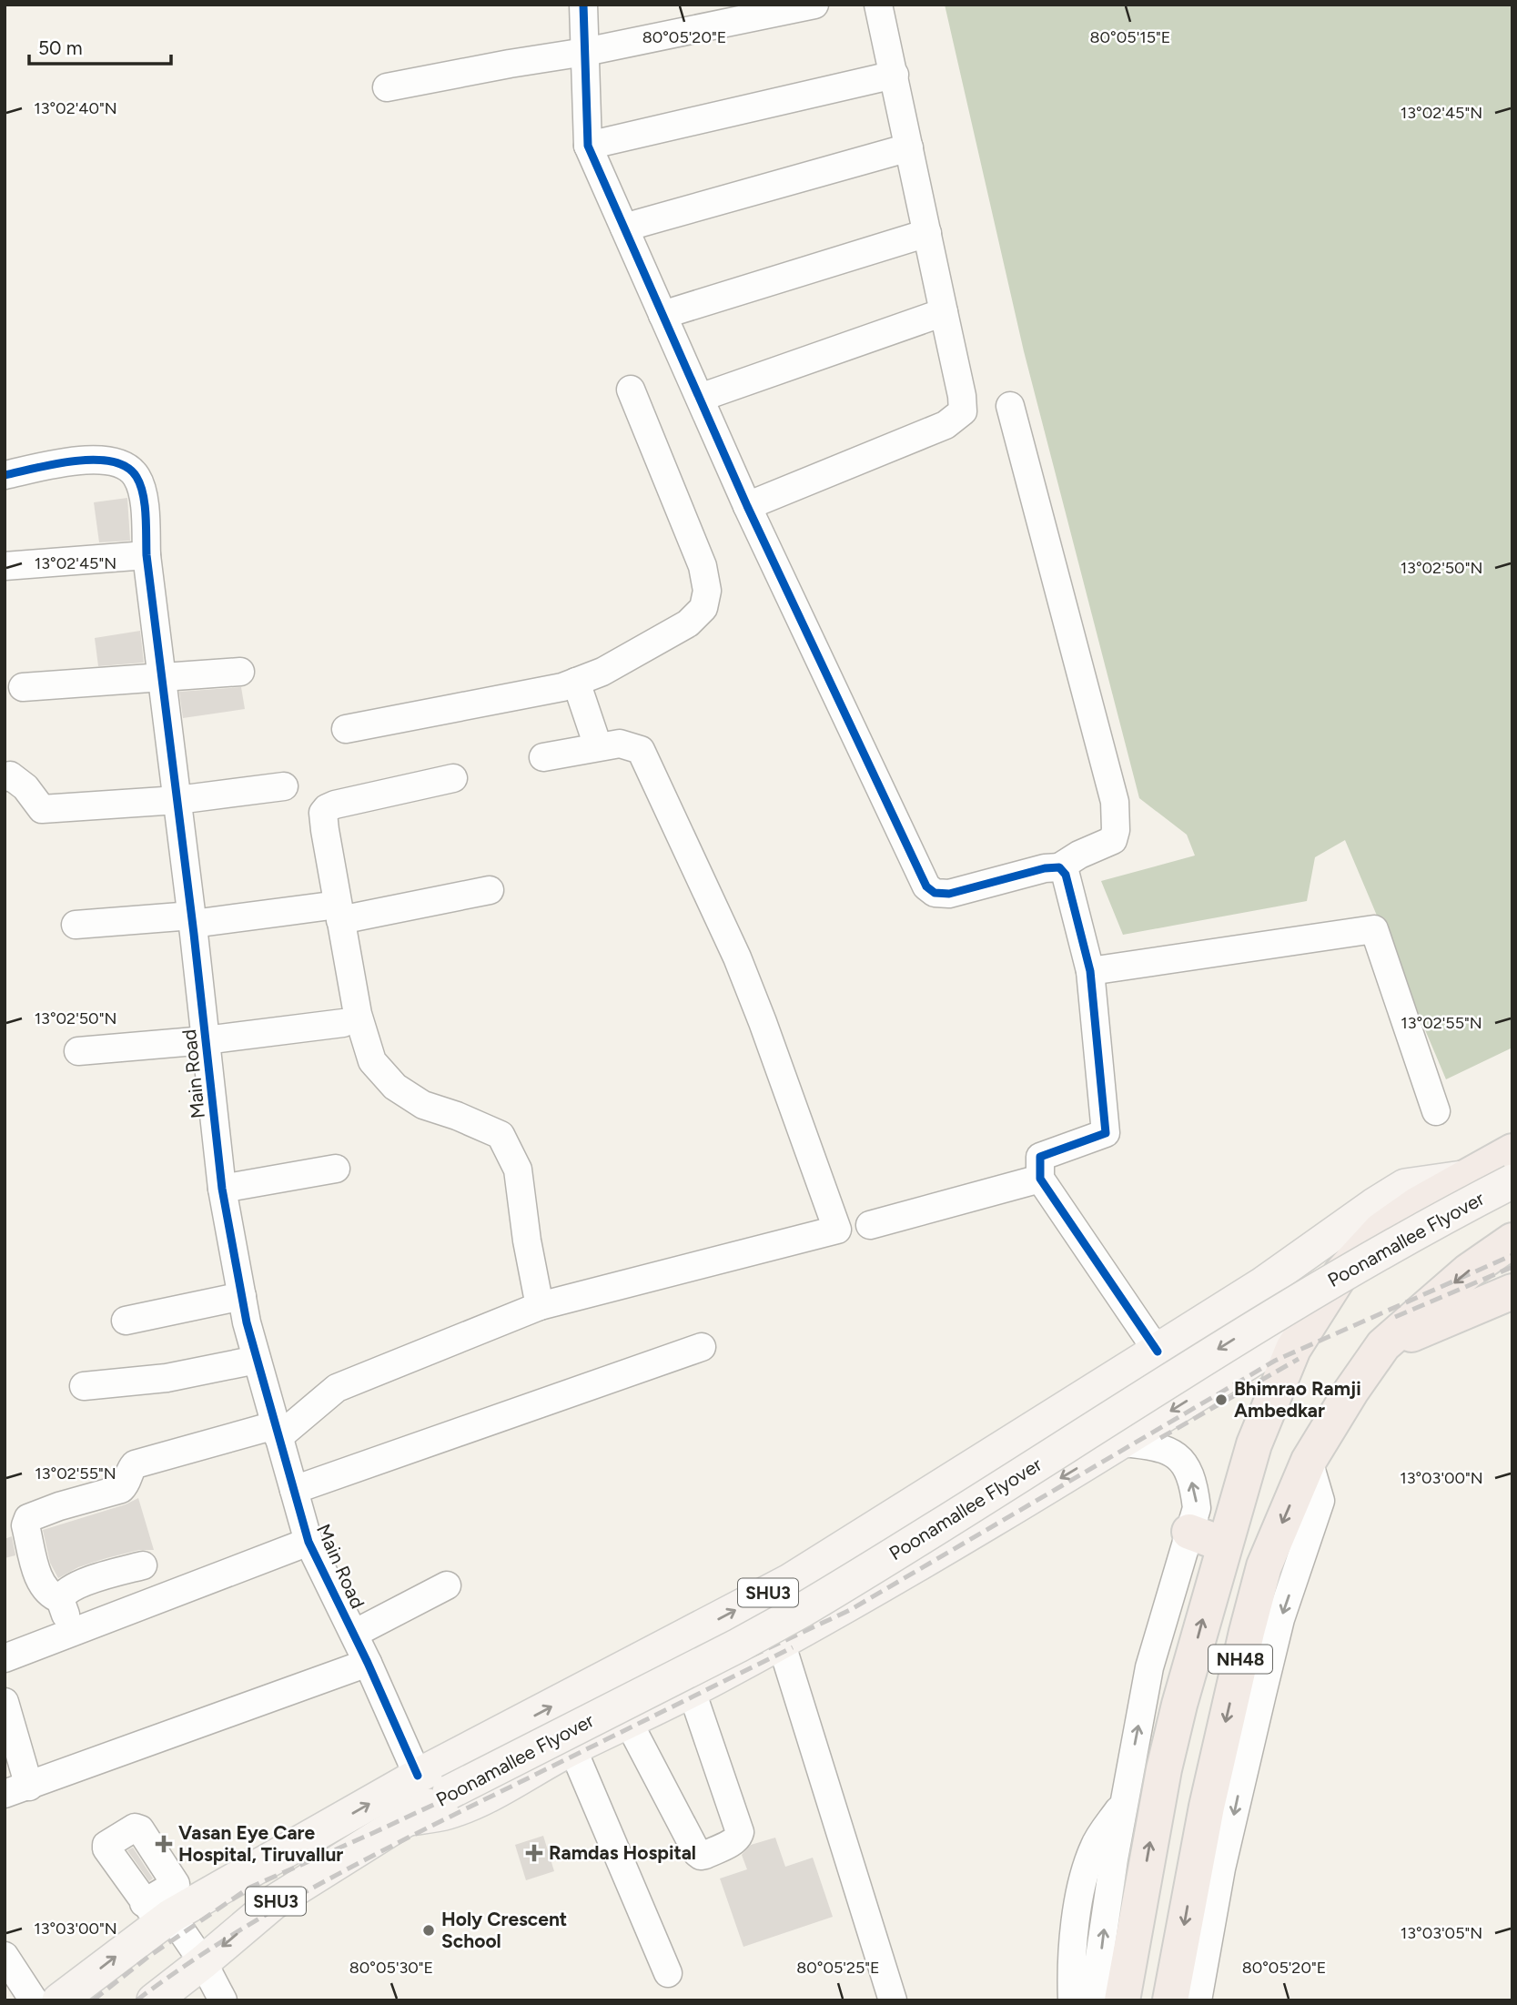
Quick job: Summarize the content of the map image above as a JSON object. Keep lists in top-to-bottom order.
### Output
{
  "streets": {
    "highway": ["NH48"],
    "main road": ["Poonamallee Flyover", "SHU3"],
    "street": ["Main Road"]
  },
  "crossings": [
    ["Main Road", "SHU3"],
    ["Poonamallee Flyover", "SHU3"],
    ["Poonamallee Flyover", "NH48"],
    ["SHU3", "NH48"]
  ],
  "places": {
    "other": ["Bhimrao Ramji Ambedkar", "Holy Crescent School"],
    "health": ["Vasan Eye Care Hospital, Tiruvallur", "Ramdas Hospital"]
  },
  "scale_bar": "50 m",
  "coordinates": [
    "80°05'20\"E",
    "80°05'15\"E",
    "13°02'40\"N",
    "13°02'45\"N",
    "13°02'50\"N",
    "13°02'55\"N",
    "13°03'00\"N",
    "13°03'05\"N",
    "80°05'30\"E",
    "80°05'25\"E"
  ]
}
